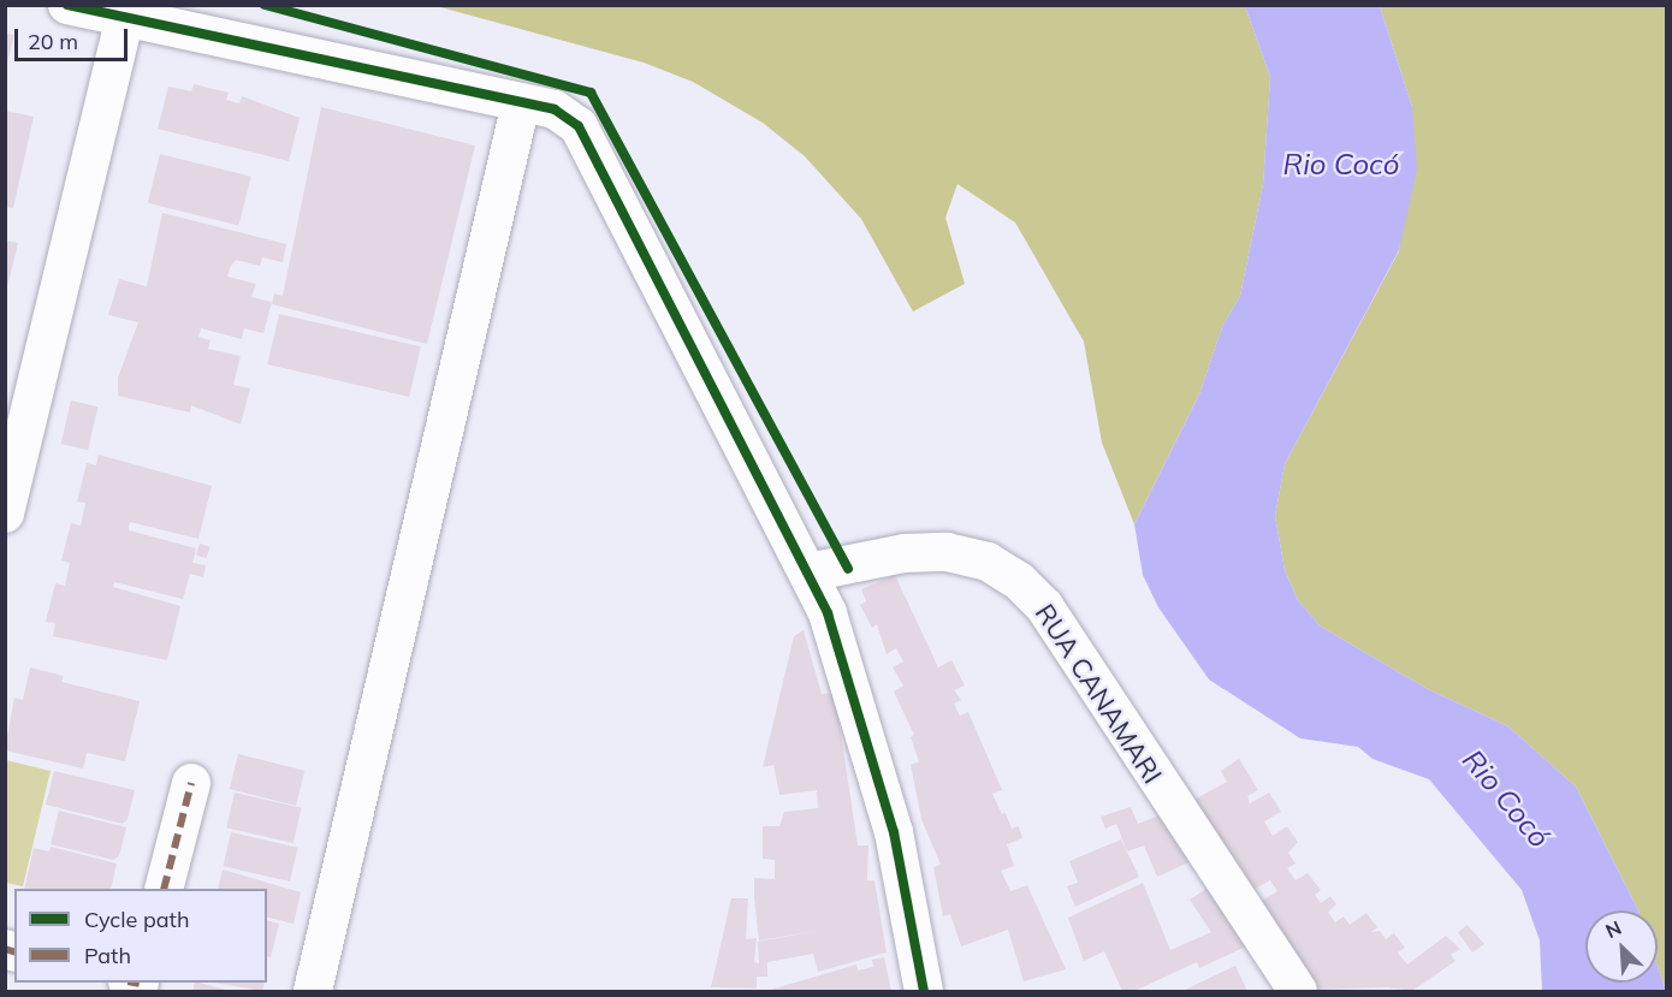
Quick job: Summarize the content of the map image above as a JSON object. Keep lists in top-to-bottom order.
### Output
{
  "streets": {
    "street": ["RUA CANAMARI"]
  },
  "water": ["Rio Cocó"],
  "legend": ["Cycle path", "Path"],
  "scale_bar": "20 m",
  "north": "top left"
}
